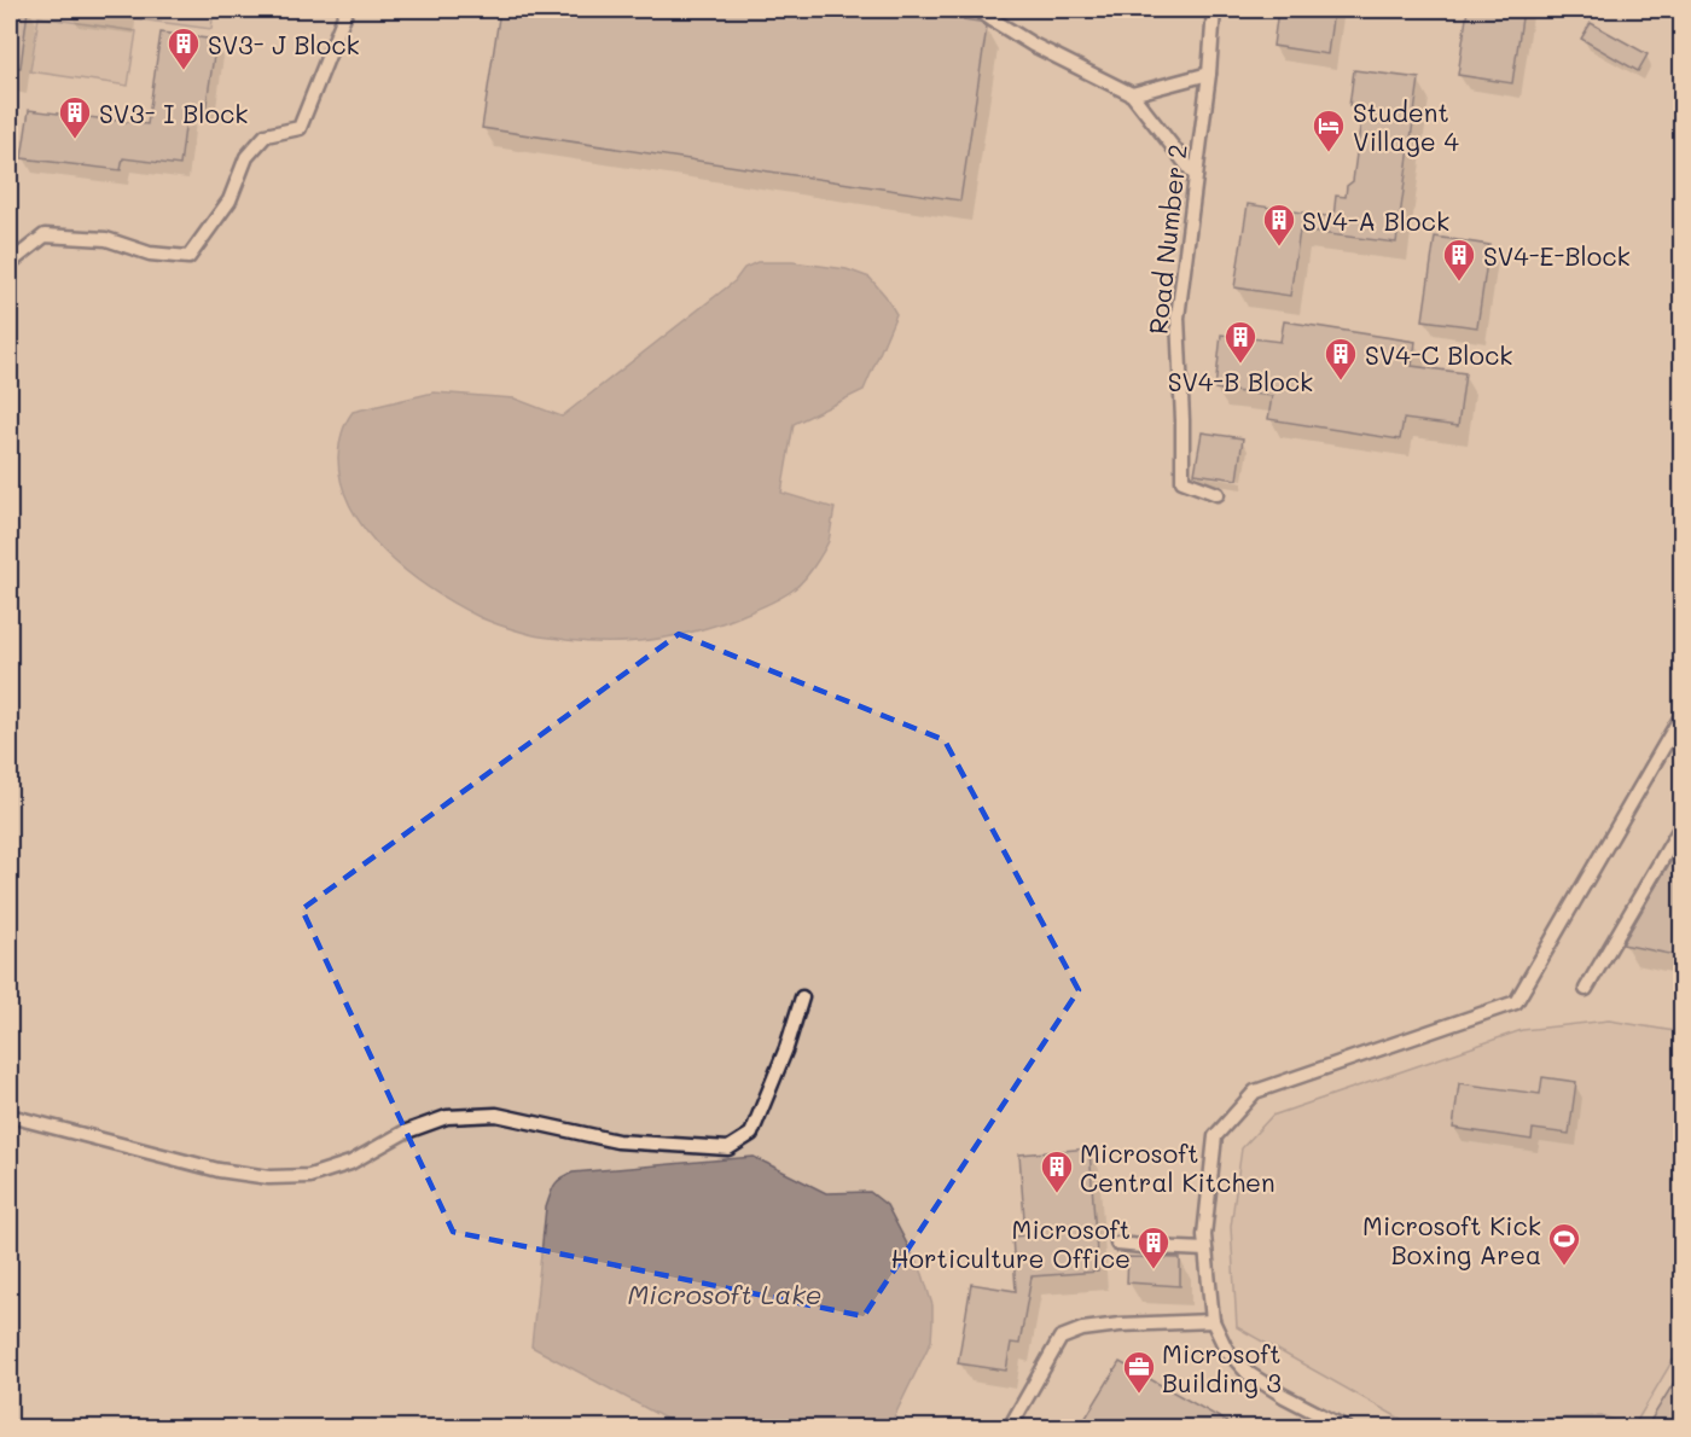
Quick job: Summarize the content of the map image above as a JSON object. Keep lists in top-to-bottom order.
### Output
{
  "streets": {
    "lane": ["Road Number 2"]
  },
  "water": ["Microsoft Lake"],
  "places": {
    "building": [
      "SV3- J Block",
      "SV3- I Block",
      "SV4-A Block",
      "SV4-E-Block",
      "SV4-B Block",
      "SV4-C Block",
      "Microsoft Central Kitchen",
      "Microsoft Horticulture Office"
    ],
    "hotel": ["Student Village 4"],
    "sports": ["Microsoft Kick Boxing Area"],
    "office": ["Microsoft Building 3"]
  }
}
